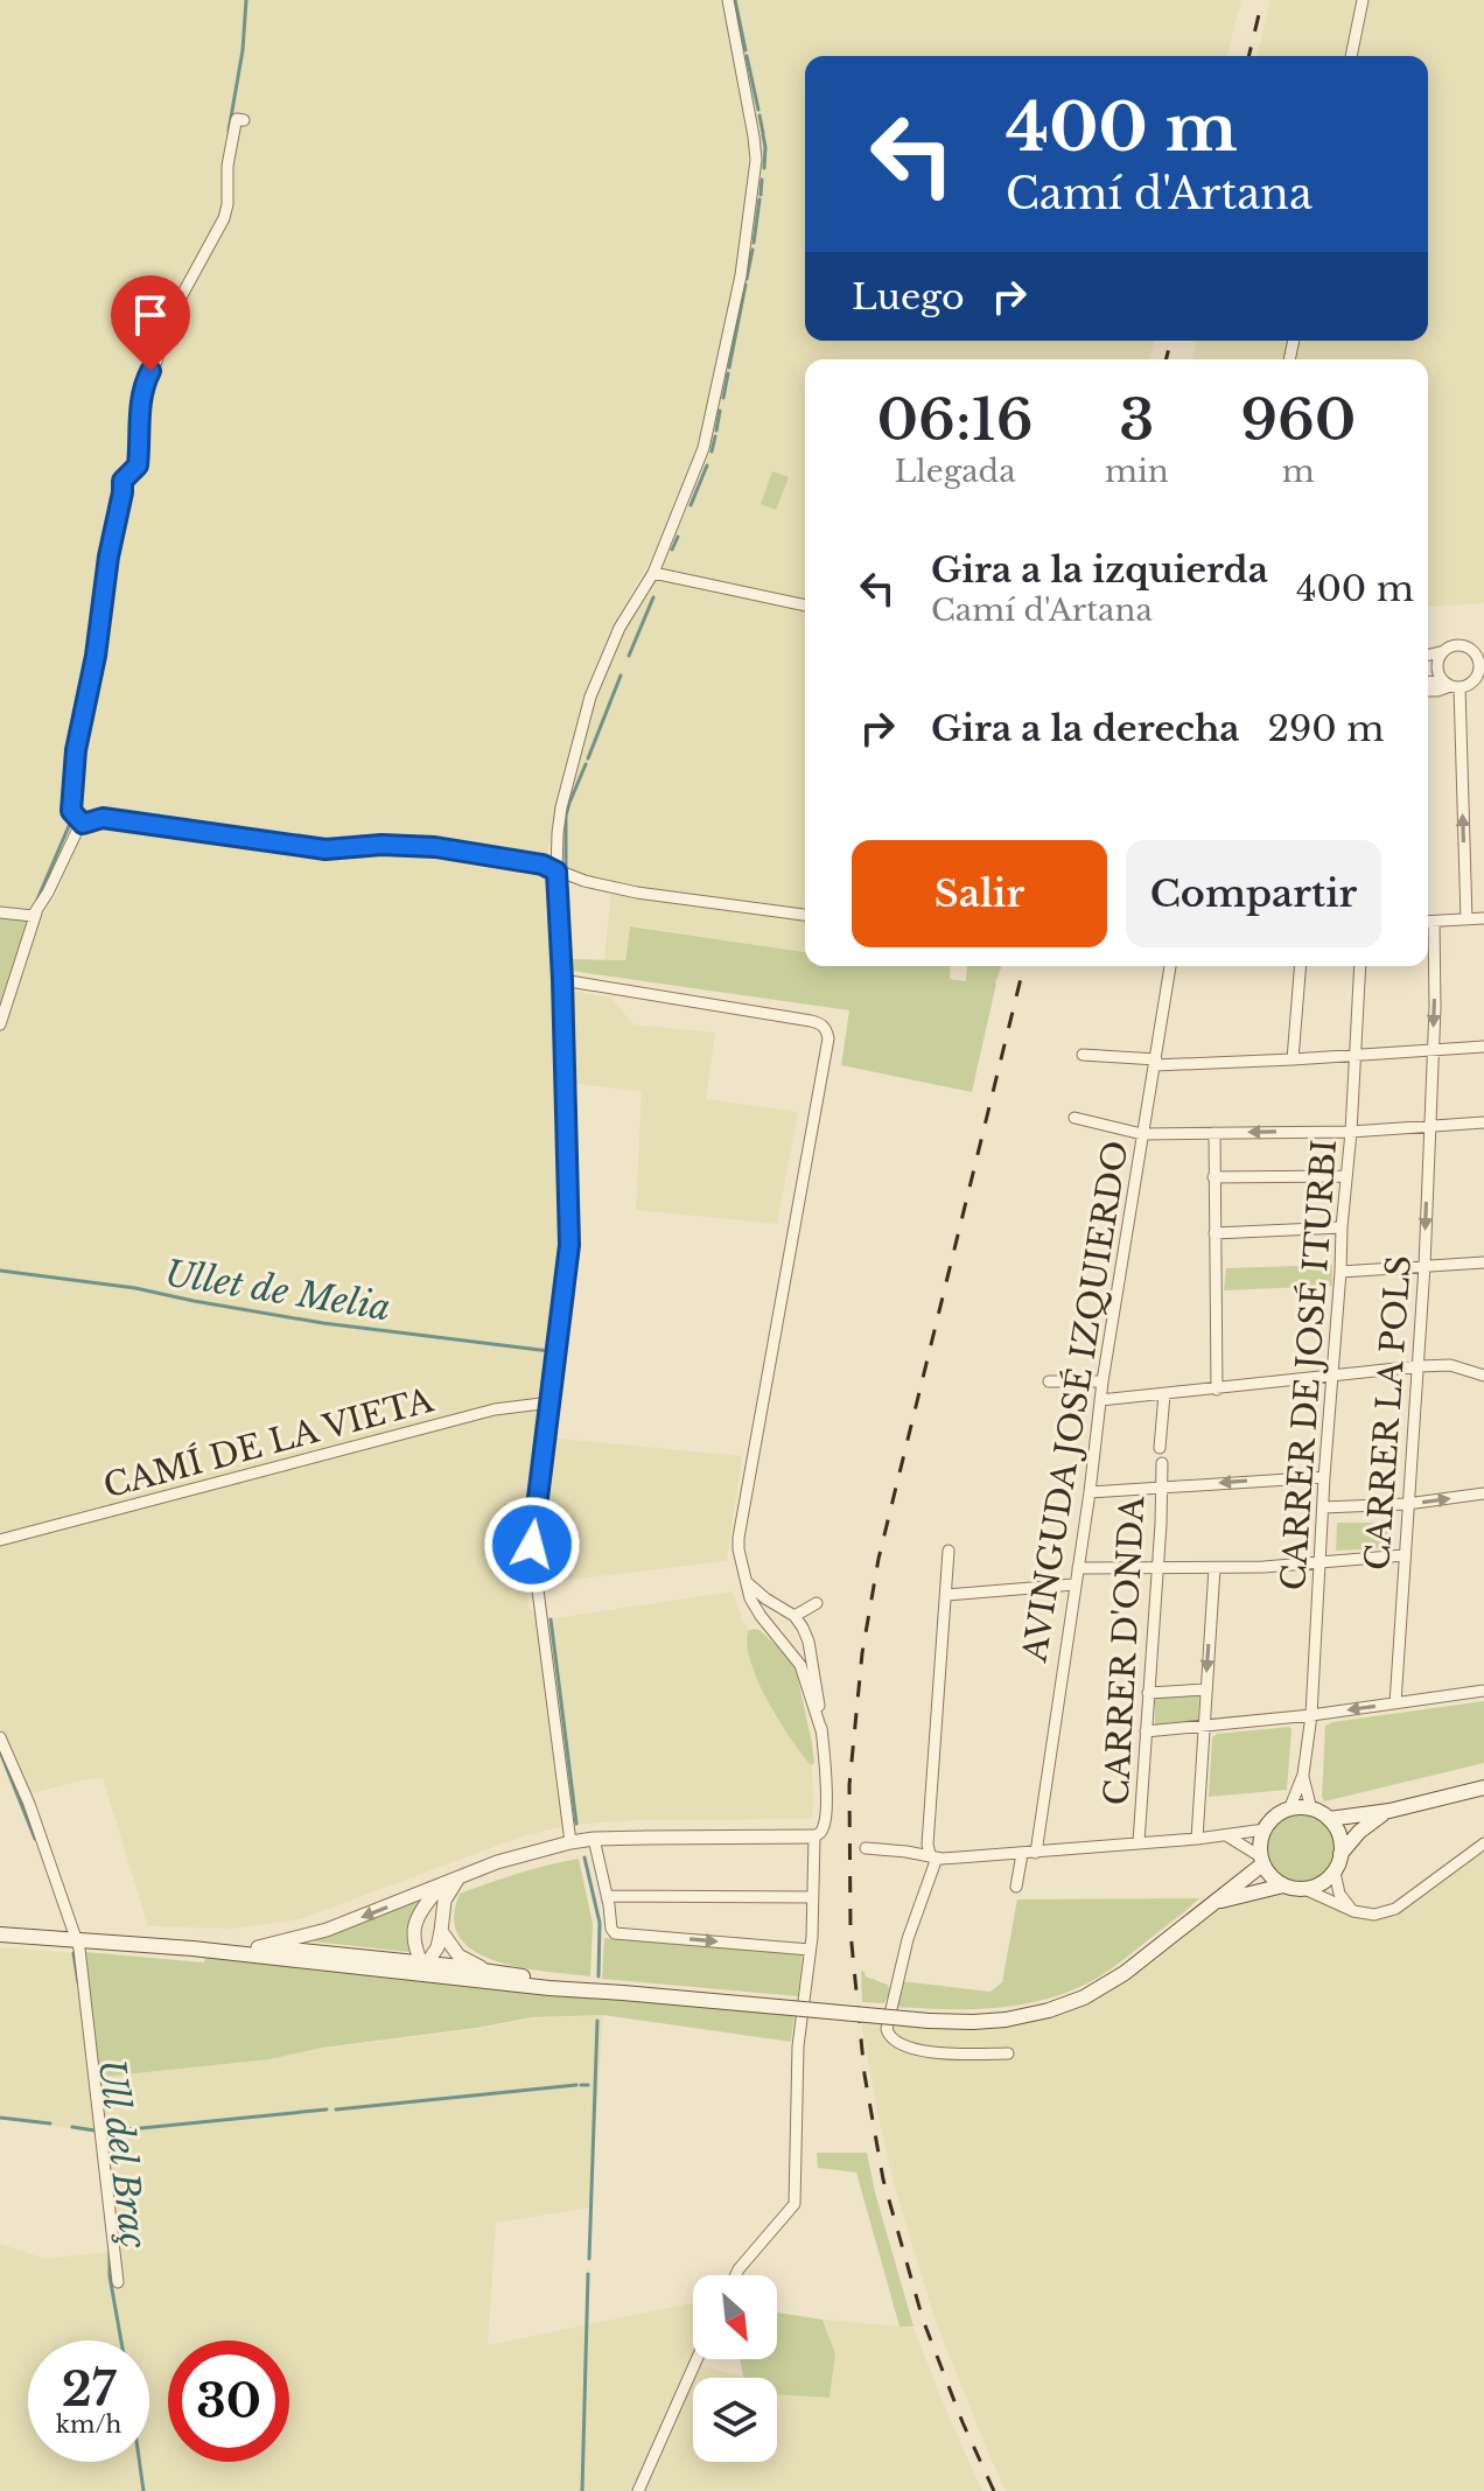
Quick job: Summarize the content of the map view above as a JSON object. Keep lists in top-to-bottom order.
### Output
{
  "streets": {
    "street": [
      "CARRER DE JOSÉ ITURBI",
      "AVINGUDA JOSÉ IZQUIERDO",
      "CARRER LA POLS",
      "CAMÍ DE LA VIETA",
      "CARRER D'ONDA"
    ]
  },
  "water": ["Ullet de Melia", "Ull del Braç"],
  "north": "bottom right",
  "page": {
    "turn": ["400 m", "Camí d'Artana"],
    "then": "Luego",
    "eta": [
      "06:16",
      "Llegada",
      "3",
      "min",
      "960",
      "m"
    ],
    "list": [
      {
        "name": "Gira a la izquierda",
        "note": "Camí d'Artana",
        "value": "400 m"
      },
      {
        "name": "Gira a la derecha",
        "value": "290 m"
      }
    ],
    "buttons": ["Salir", "Compartir"],
    "speed": "27 km/h",
    "limit": "30"
  }
}
